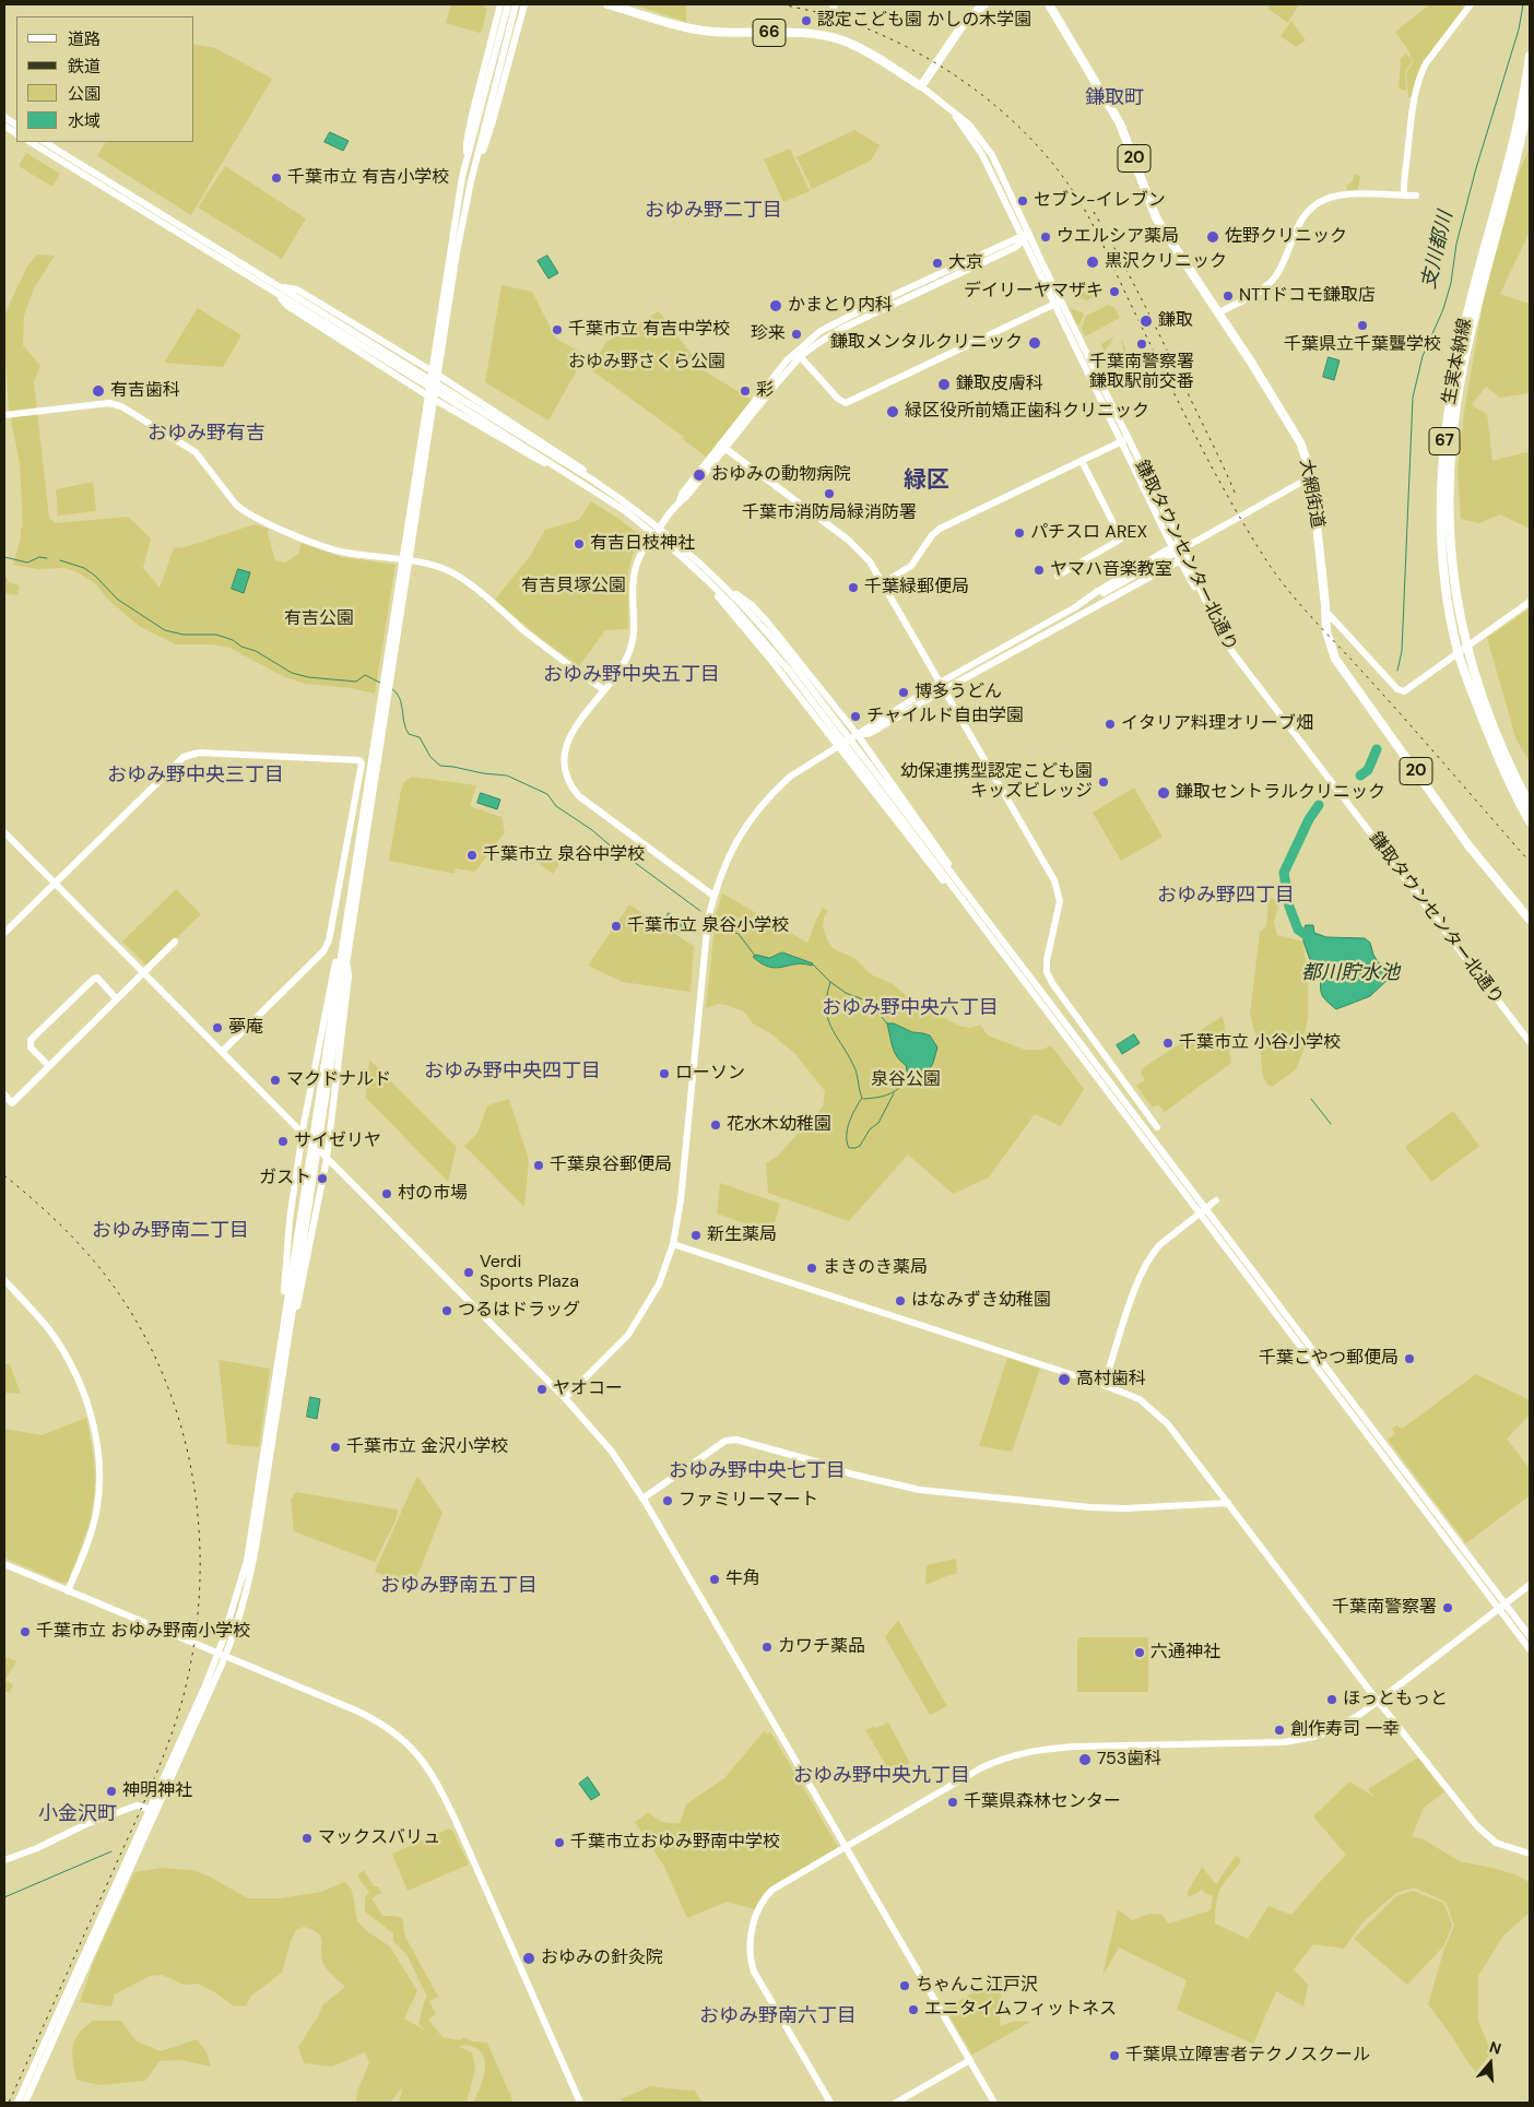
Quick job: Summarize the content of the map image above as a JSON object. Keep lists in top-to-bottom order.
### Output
{
  "streets": {
    "main road": [
      "66",
      "20",
      "生実本納線",
      "67",
      "大網街道",
      "鎌取タウンセンター北通り"
    ]
  },
  "districts": [
    "鎌取町",
    "おゆみ野二丁目",
    "おゆみ野有吉",
    "緑区",
    "おゆみ野中央五丁目",
    "おゆみ野中央三丁目",
    "おゆみ野四丁目",
    "おゆみ野中央六丁目",
    "おゆみ野中央四丁目",
    "おゆみ野南二丁目",
    "おゆみ野中央七丁目",
    "おゆみ野南五丁目",
    "おゆみ野中央九丁目",
    "小金沢町",
    "おゆみ野南六丁目"
  ],
  "water": ["支川都川", "都川貯水池"],
  "parks": [
    "おゆみ野さくら公園",
    "有吉貝塚公園",
    "有吉公園",
    "泉谷公園"
  ],
  "places": [
    "認定こども園 かしの木学園",
    "千葉市立 有吉小学校",
    "セブン-イレブン",
    "ウエルシア薬局",
    "佐野クリニック",
    "黒沢クリニック",
    "大京",
    "デイリーヤマザキ",
    "NTTドコモ鎌取店",
    "かまとり内科",
    "鎌取",
    "千葉県立千葉聾学校",
    "千葉市立 有吉中学校",
    "珍来",
    "鎌取メンタルクリニック",
    "千葉南警察署 鎌取駅前交番",
    "鎌取皮膚科",
    "有吉歯科",
    "彩",
    "緑区役所前矯正歯科クリニック",
    "おゆみの動物病院",
    "千葉市消防局緑消防署",
    "パチスロ AREX",
    "有吉日枝神社",
    "ヤマハ音楽教室",
    "千葉緑郵便局",
    "博多うどん",
    "チャイルド自由学園",
    "イタリア料理オリーブ畑",
    "幼保連携型認定こども園 キッズビレッジ",
    "鎌取セントラルクリニック",
    "千葉市立 泉谷中学校",
    "千葉市立 泉谷小学校",
    "夢庵",
    "千葉市立 小谷小学校",
    "ローソン",
    "マクドナルド",
    "花水木幼稚園",
    "サイゼリヤ",
    "千葉泉谷郵便局",
    "ガスト",
    "村の市場",
    "新生薬局",
    "まきのき薬局",
    "Verdi Sports Plaza",
    "はなみずき幼稚園",
    "つるはドラッグ",
    "千葉こやつ郵便局",
    "高村歯科",
    "ヤオコー",
    "千葉市立 金沢小学校",
    "ファミリーマート",
    "牛角",
    "千葉南警察署",
    "千葉市立 おゆみ野南小学校",
    "カワチ薬品",
    "六通神社",
    "ほっともっと",
    "創作寿司 一幸",
    "753歯科",
    "神明神社",
    "千葉県森林センター",
    "マックスバリュ",
    "千葉市立おゆみ野南中学校",
    "おゆみの針灸院",
    "ちゃんこ江戸沢",
    "エニタイムフィットネス",
    "千葉県立障害者テクノスクール"
  ],
  "legend": [
    "道路",
    "鉄道",
    "公園",
    "水域"
  ],
  "north": "top"
}
